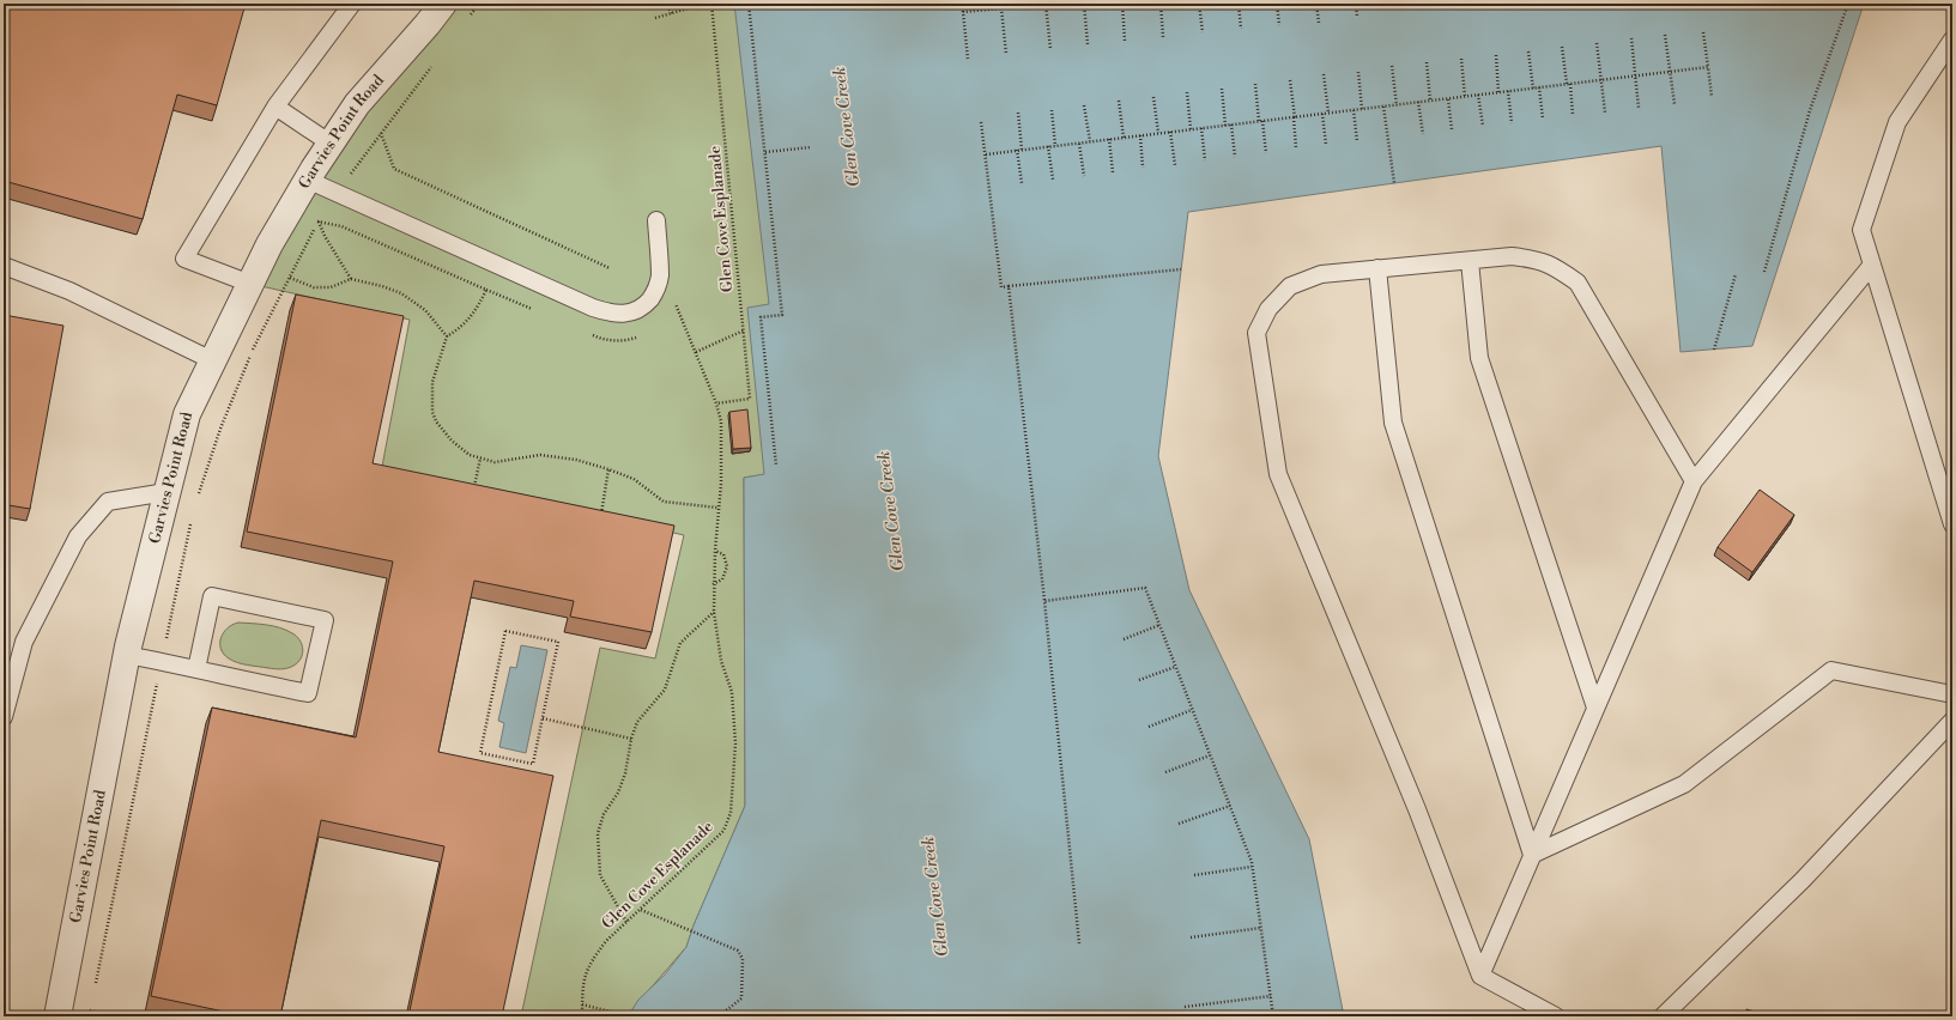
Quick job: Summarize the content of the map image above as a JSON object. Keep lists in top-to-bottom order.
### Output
{
  "streets": {
    "street": ["Garvies Point Road"],
    "path": ["Glen Cove Esplanade"]
  },
  "water": ["Glen Cove Creek"]
}
